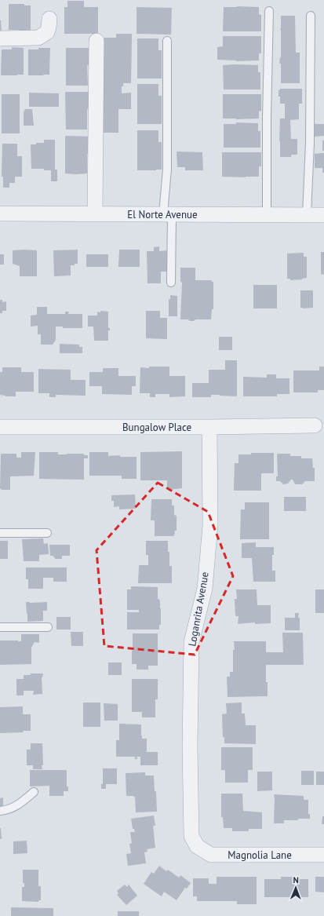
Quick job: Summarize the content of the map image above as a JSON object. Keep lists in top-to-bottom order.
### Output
{
  "streets": {
    "street": [
      "El Norte Avenue",
      "Bungalow Place",
      "Loganrita Avenue",
      "Magnolia Lane"
    ]
  },
  "crossings": [
    ["Bungalow Place", "Loganrita Avenue"],
    ["Loganrita Avenue", "Magnolia Lane"]
  ],
  "north": "top"
}
